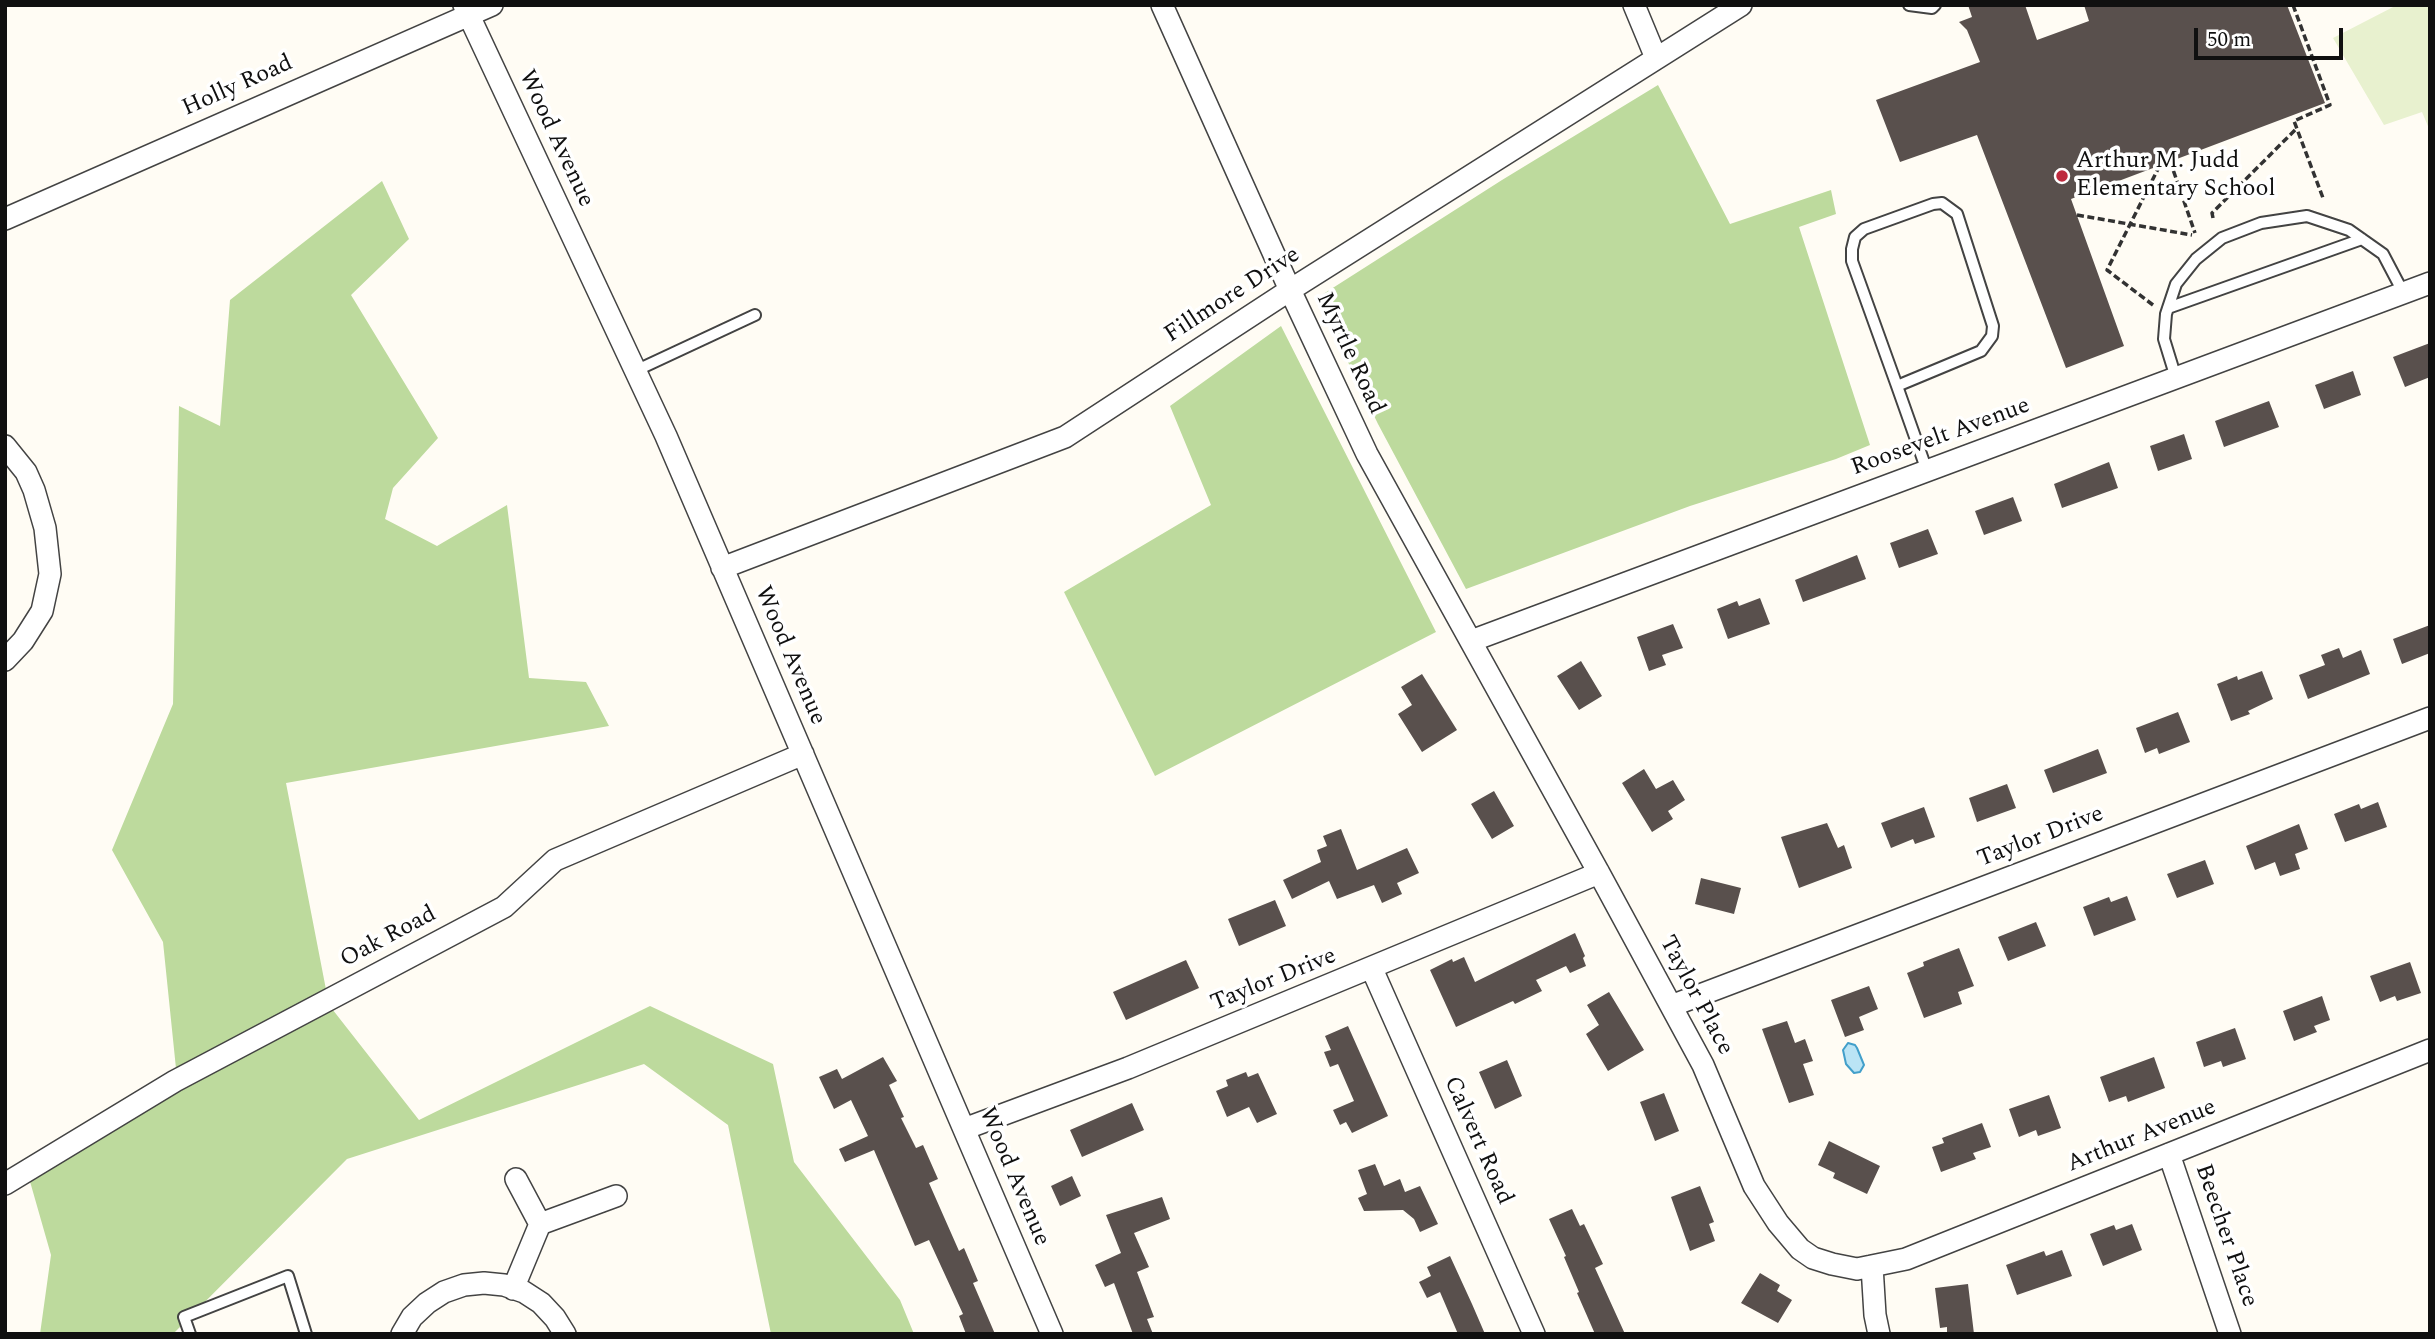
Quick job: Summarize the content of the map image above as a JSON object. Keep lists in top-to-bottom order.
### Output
{
  "streets": {
    "street": [
      "Holly Road",
      "Wood Avenue",
      "Fillmore Drive",
      "Myrtle Road",
      "Roosevelt Avenue",
      "Taylor Drive",
      "Oak Road",
      "Taylor Place",
      "Arthur Avenue",
      "Calvert Road",
      "Beecher Place"
    ]
  },
  "crossings": [
    ["Holly Road", "Wood Avenue"],
    ["Wood Avenue", "Fillmore Drive"],
    ["Wood Avenue", "Taylor Drive"],
    ["Wood Avenue", "Oak Road"],
    ["Fillmore Drive", "Myrtle Road"],
    ["Myrtle Road", "Roosevelt Avenue"],
    ["Myrtle Road", "Taylor Place"],
    ["Roosevelt Avenue", "Taylor Place"],
    ["Taylor Drive", "Taylor Place"],
    ["Taylor Drive", "Calvert Road"],
    ["Taylor Place", "Arthur Avenue"],
    ["Arthur Avenue", "Beecher Place"]
  ],
  "places": ["Arthur M. Judd Elementary School"],
  "scale_bar": "50 m"
}
